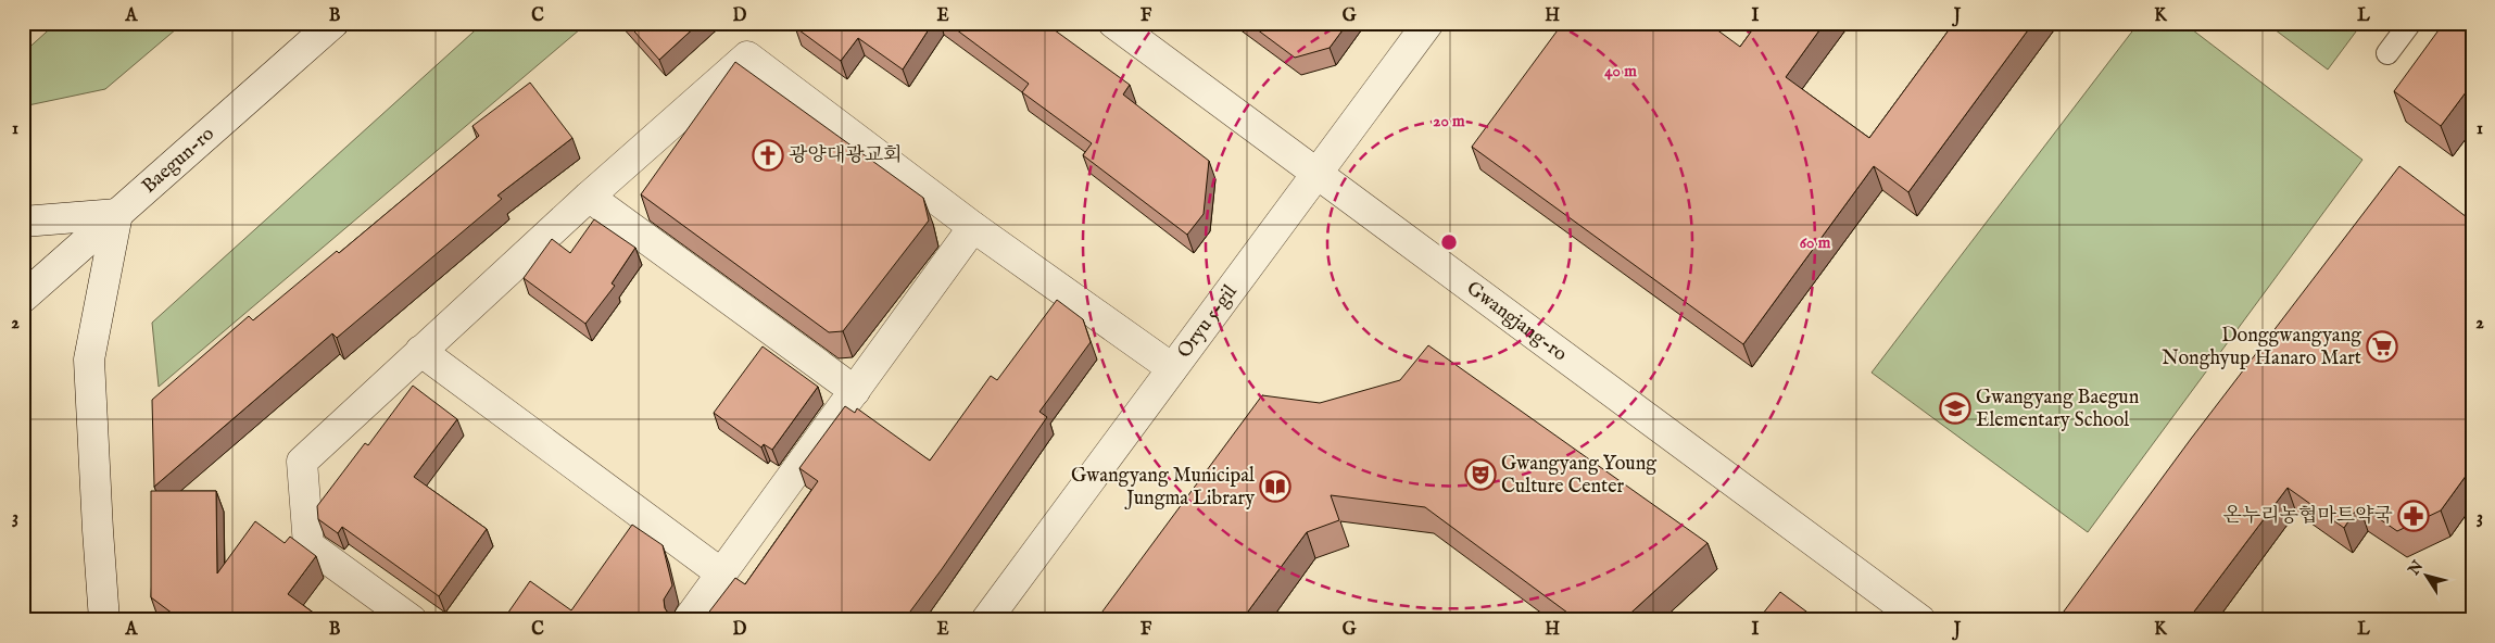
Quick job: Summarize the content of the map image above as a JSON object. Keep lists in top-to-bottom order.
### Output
{
  "streets": {
    "street": ["Baegun-ro", "Oryu 5-gil", "Gwangjang-ro"]
  },
  "crossings": [
    ["Oryu 5-gil", "Gwangjang-ro"]
  ],
  "places": {
    "church": ["광양대광교회"],
    "supermarket": ["Donggwangyang Nonghyup Hanaro Mart"],
    "school or university": ["Gwangyang Baegun Elementary School"],
    "theatre": ["Gwangyang Young Culture Center"],
    "library": ["Gwangyang Municipal Jungma Library"],
    "pharmacy": ["온누리농협마트약국"]
  },
  "north": "top left",
  "grid": {
    "columns": [
      "A",
      "B",
      "C",
      "D",
      "E",
      "F",
      "G",
      "H",
      "I",
      "J",
      "K",
      "L"
    ],
    "rows": ["1", "2", "3"]
  },
  "rings": ["40 m", "20 m", "60 m"]
}
